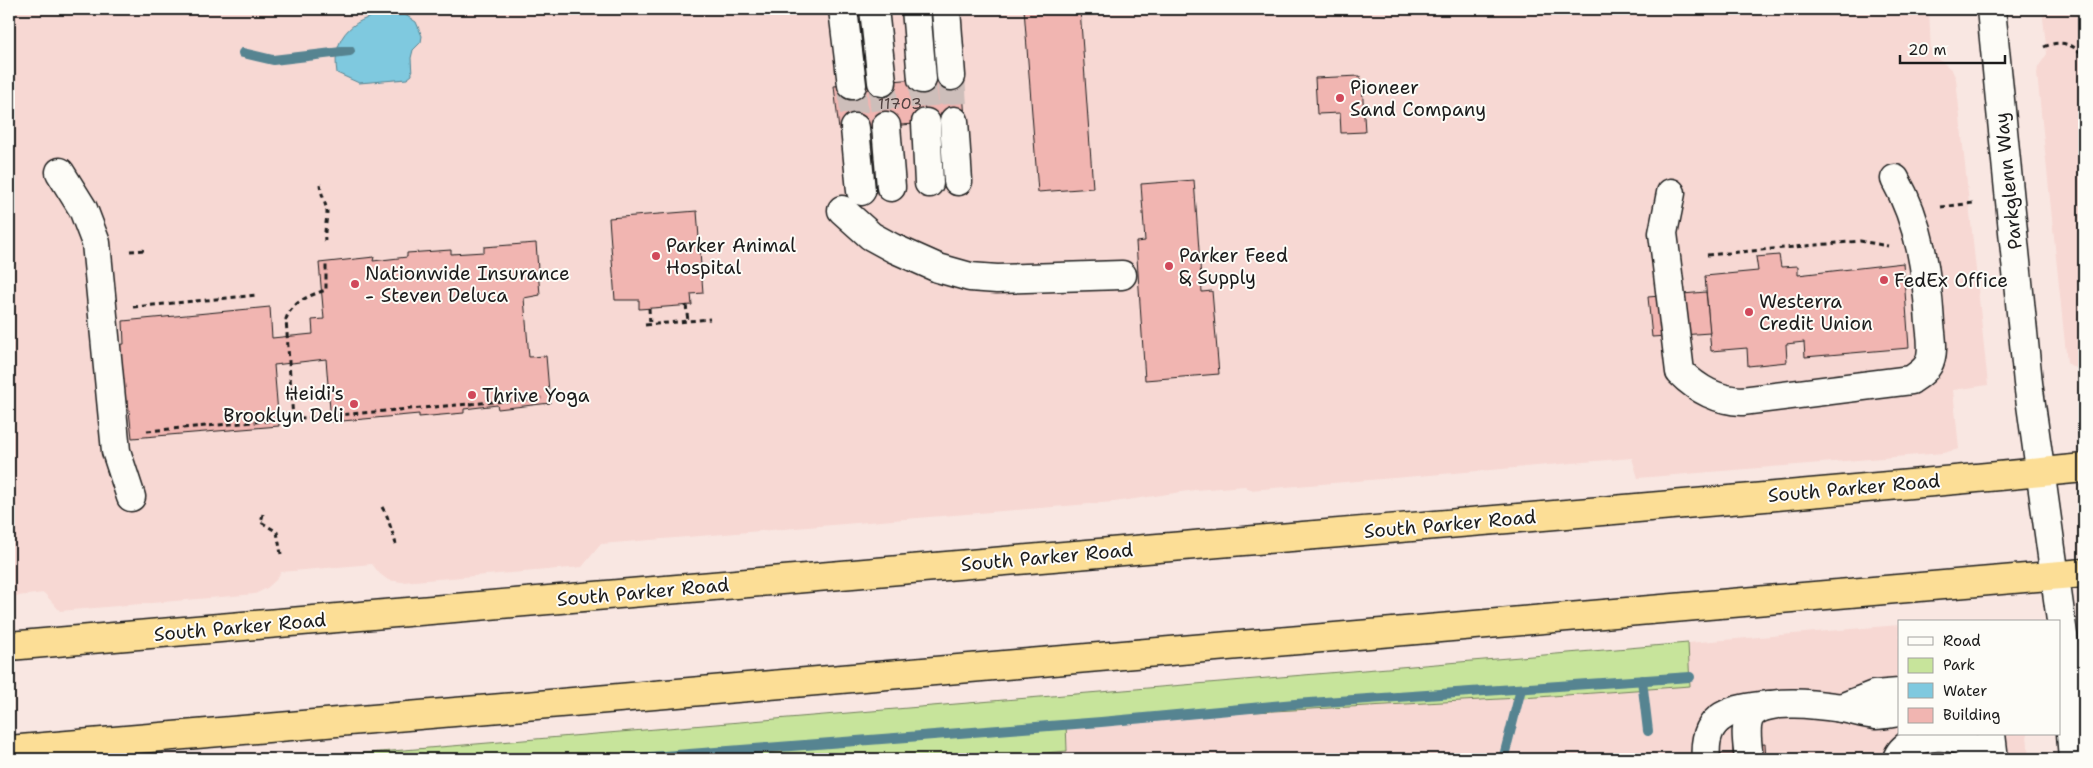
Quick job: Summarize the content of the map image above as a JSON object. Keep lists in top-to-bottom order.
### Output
{
  "streets": {
    "highway": ["South Parker Road"],
    "street": ["Parkglenn Way"]
  },
  "crossings": [
    ["Parkglenn Way", "South Parker Road"]
  ],
  "places": [
    "Pioneer Sand Company",
    "Parker Animal Hospital",
    "Parker Feed & Supply",
    "FedEx Office",
    "Nationwide Insurance - Steven Deluca",
    "Westerra Credit Union",
    "Thrive Yoga",
    "Heidi's Brooklyn Deli"
  ],
  "house_numbers": ["11703"],
  "legend": [
    "Road",
    "Park",
    "Water",
    "Building"
  ],
  "scale_bar": "20 m"
}
